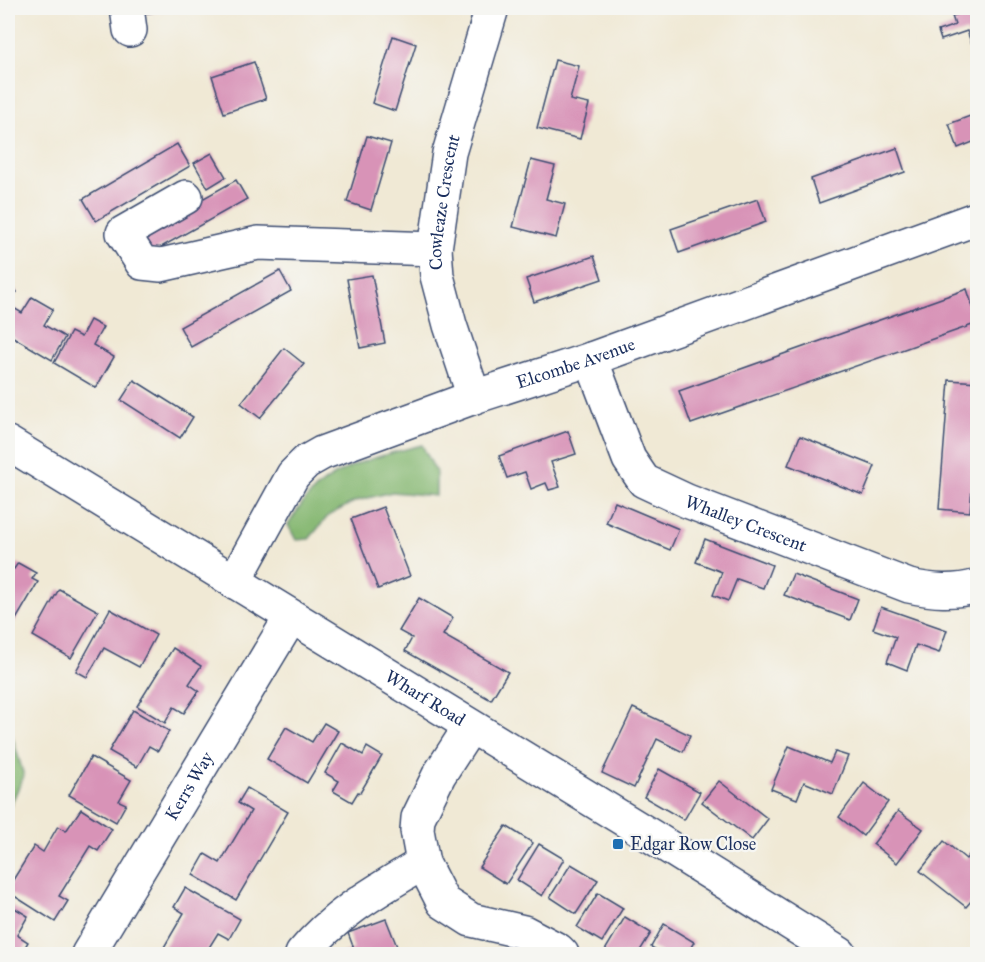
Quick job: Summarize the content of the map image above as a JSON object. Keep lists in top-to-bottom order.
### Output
{
  "streets": {
    "street": [
      "Cowleaze Crescent",
      "Elcombe Avenue",
      "Whalley Crescent",
      "Wharf Road",
      "Kerrs Way"
    ]
  },
  "crossings": [
    ["Cowleaze Crescent", "Elcombe Avenue"],
    ["Elcombe Avenue", "Whalley Crescent"],
    ["Elcombe Avenue", "Wharf Road"],
    ["Wharf Road", "Kerrs Way"]
  ],
  "places": {
    "transit": ["Edgar Row Close"]
  }
}
